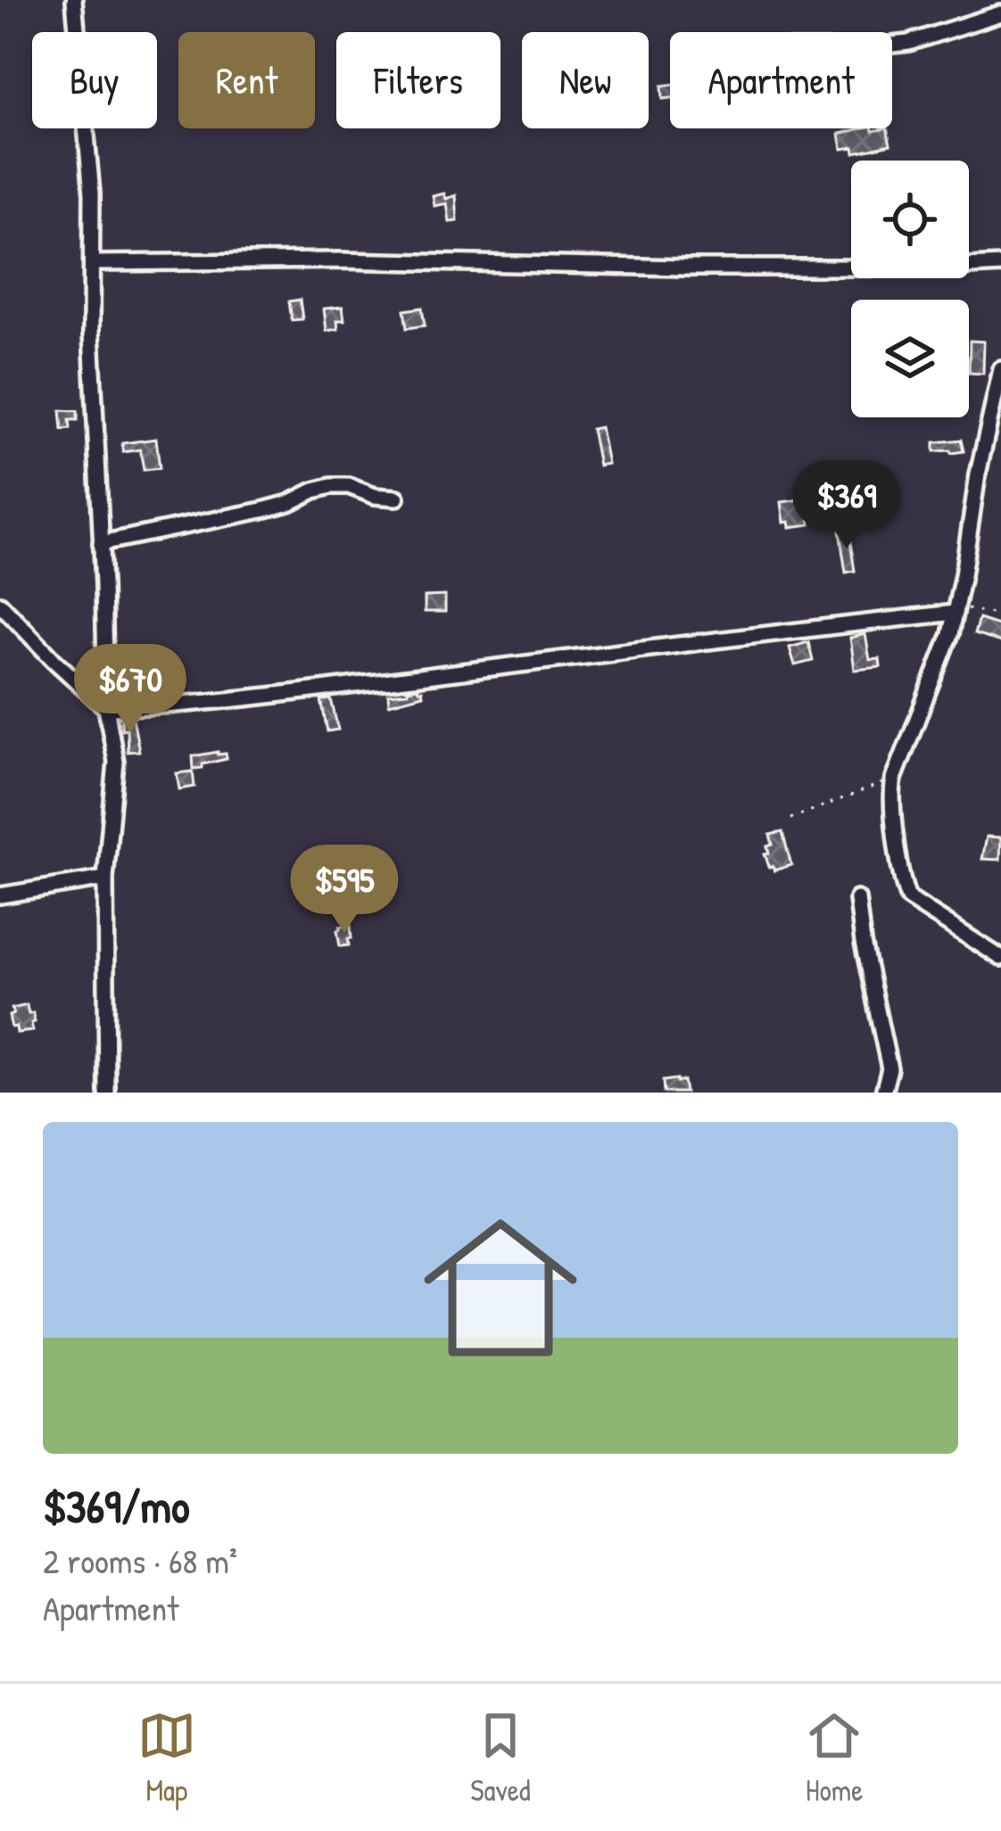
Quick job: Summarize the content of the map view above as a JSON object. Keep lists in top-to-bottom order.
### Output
{
  "page": {
    "chip": [
      "Buy",
      "Rent",
      "Filters",
      "New",
      "Apartment"
    ],
    "price": ["$369", "$670", "$595"],
    "list": [
      {
        "name": "$369/mo",
        "note": "2 rooms · 68 m² · Apartment"
      }
    ],
    "tabs": ["Map", "Saved", "Home"]
  }
}
